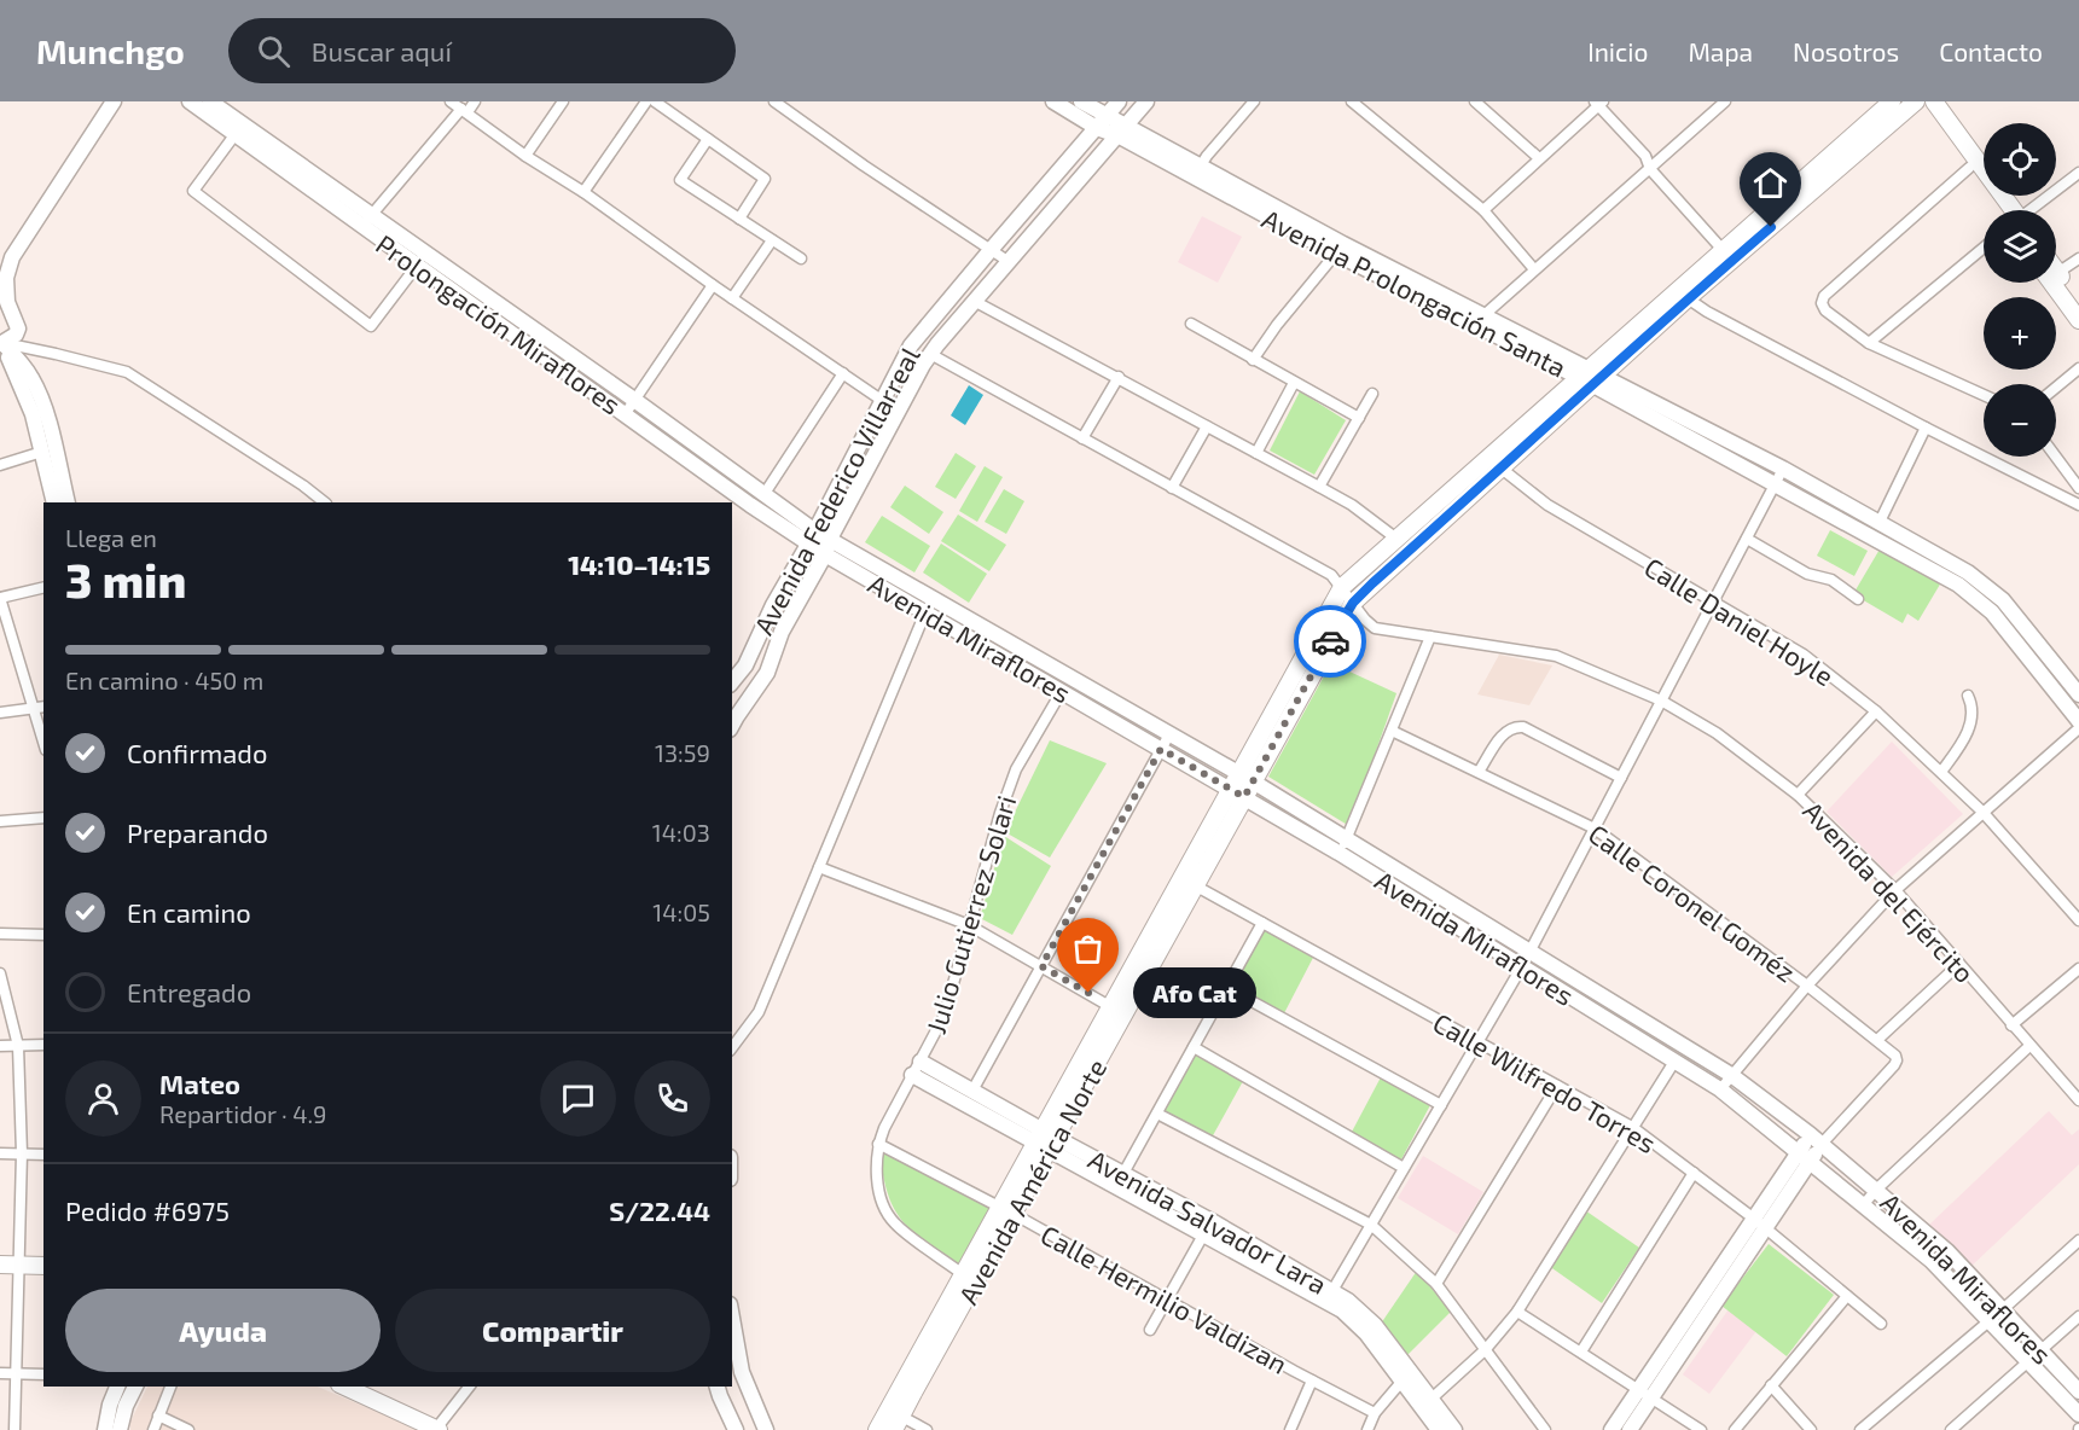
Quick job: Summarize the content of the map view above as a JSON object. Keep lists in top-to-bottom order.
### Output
{
  "streets": {
    "main road": [
      "Avenida Prolongación Santa",
      "Prolongación Miraflores",
      "Avenida Federico Villarreal",
      "Avenida Miraflores",
      "Avenida América Norte",
      "Avenida Salvador Lara"
    ],
    "street": [
      "Calle Daniel Hoyle",
      "Avenida del Ejército",
      "Calle Coronel Goméz",
      "Julio Gutierrez Solari",
      "Calle Wilfredo Torres",
      "Calle Hermilio Valdizan"
    ]
  },
  "crossings": [
    ["Avenida Prolongación Santa", "Avenida Federico Villarreal"],
    ["Avenida Prolongación Santa", "Avenida América Norte"],
    ["Prolongación Miraflores", "Avenida Federico Villarreal"],
    ["Prolongación Miraflores", "Avenida Miraflores"],
    ["Avenida Federico Villarreal", "Avenida Miraflores"],
    ["Avenida Federico Villarreal", "Avenida del Ejército"],
    ["Calle Daniel Hoyle", "Avenida América Norte"],
    ["Avenida Miraflores", "Calle Coronel Goméz"],
    ["Avenida Miraflores", "Julio Gutierrez Solari"],
    ["Avenida Miraflores", "Avenida América Norte"],
    ["Avenida del Ejército", "Avenida América Norte"],
    ["Julio Gutierrez Solari", "Avenida América Norte"],
    ["Julio Gutierrez Solari", "Avenida Salvador Lara"],
    ["Julio Gutierrez Solari", "Calle Hermilio Valdizan"],
    ["Calle Wilfredo Torres", "Avenida América Norte"],
    ["Avenida América Norte", "Avenida Salvador Lara"],
    ["Avenida América Norte", "Calle Hermilio Valdizan"]
  ],
  "places": ["Afo Cat"],
  "page": {
    "header": "Munchgo",
    "search": "Buscar aquí",
    "nav": [
      "Inicio",
      "Mapa",
      "Nosotros",
      "Contacto"
    ],
    "map_buttons": ["+", "−"],
    "heading": ["3 min", "Llega en", "14:10–14:15"],
    "panel": [
      "Mateo",
      "Repartidor · 4.9",
      "Pedido #6975",
      "S/22.44"
    ],
    "bar": "En camino · 450 m",
    "list": [
      ["Confirmado", "13:59"],
      ["Preparando", "14:03"],
      ["En camino", "14:05"],
      "Entregado"
    ],
    "bubble": "Afo Cat",
    "buttons": ["Ayuda", "Compartir"]
  }
}
